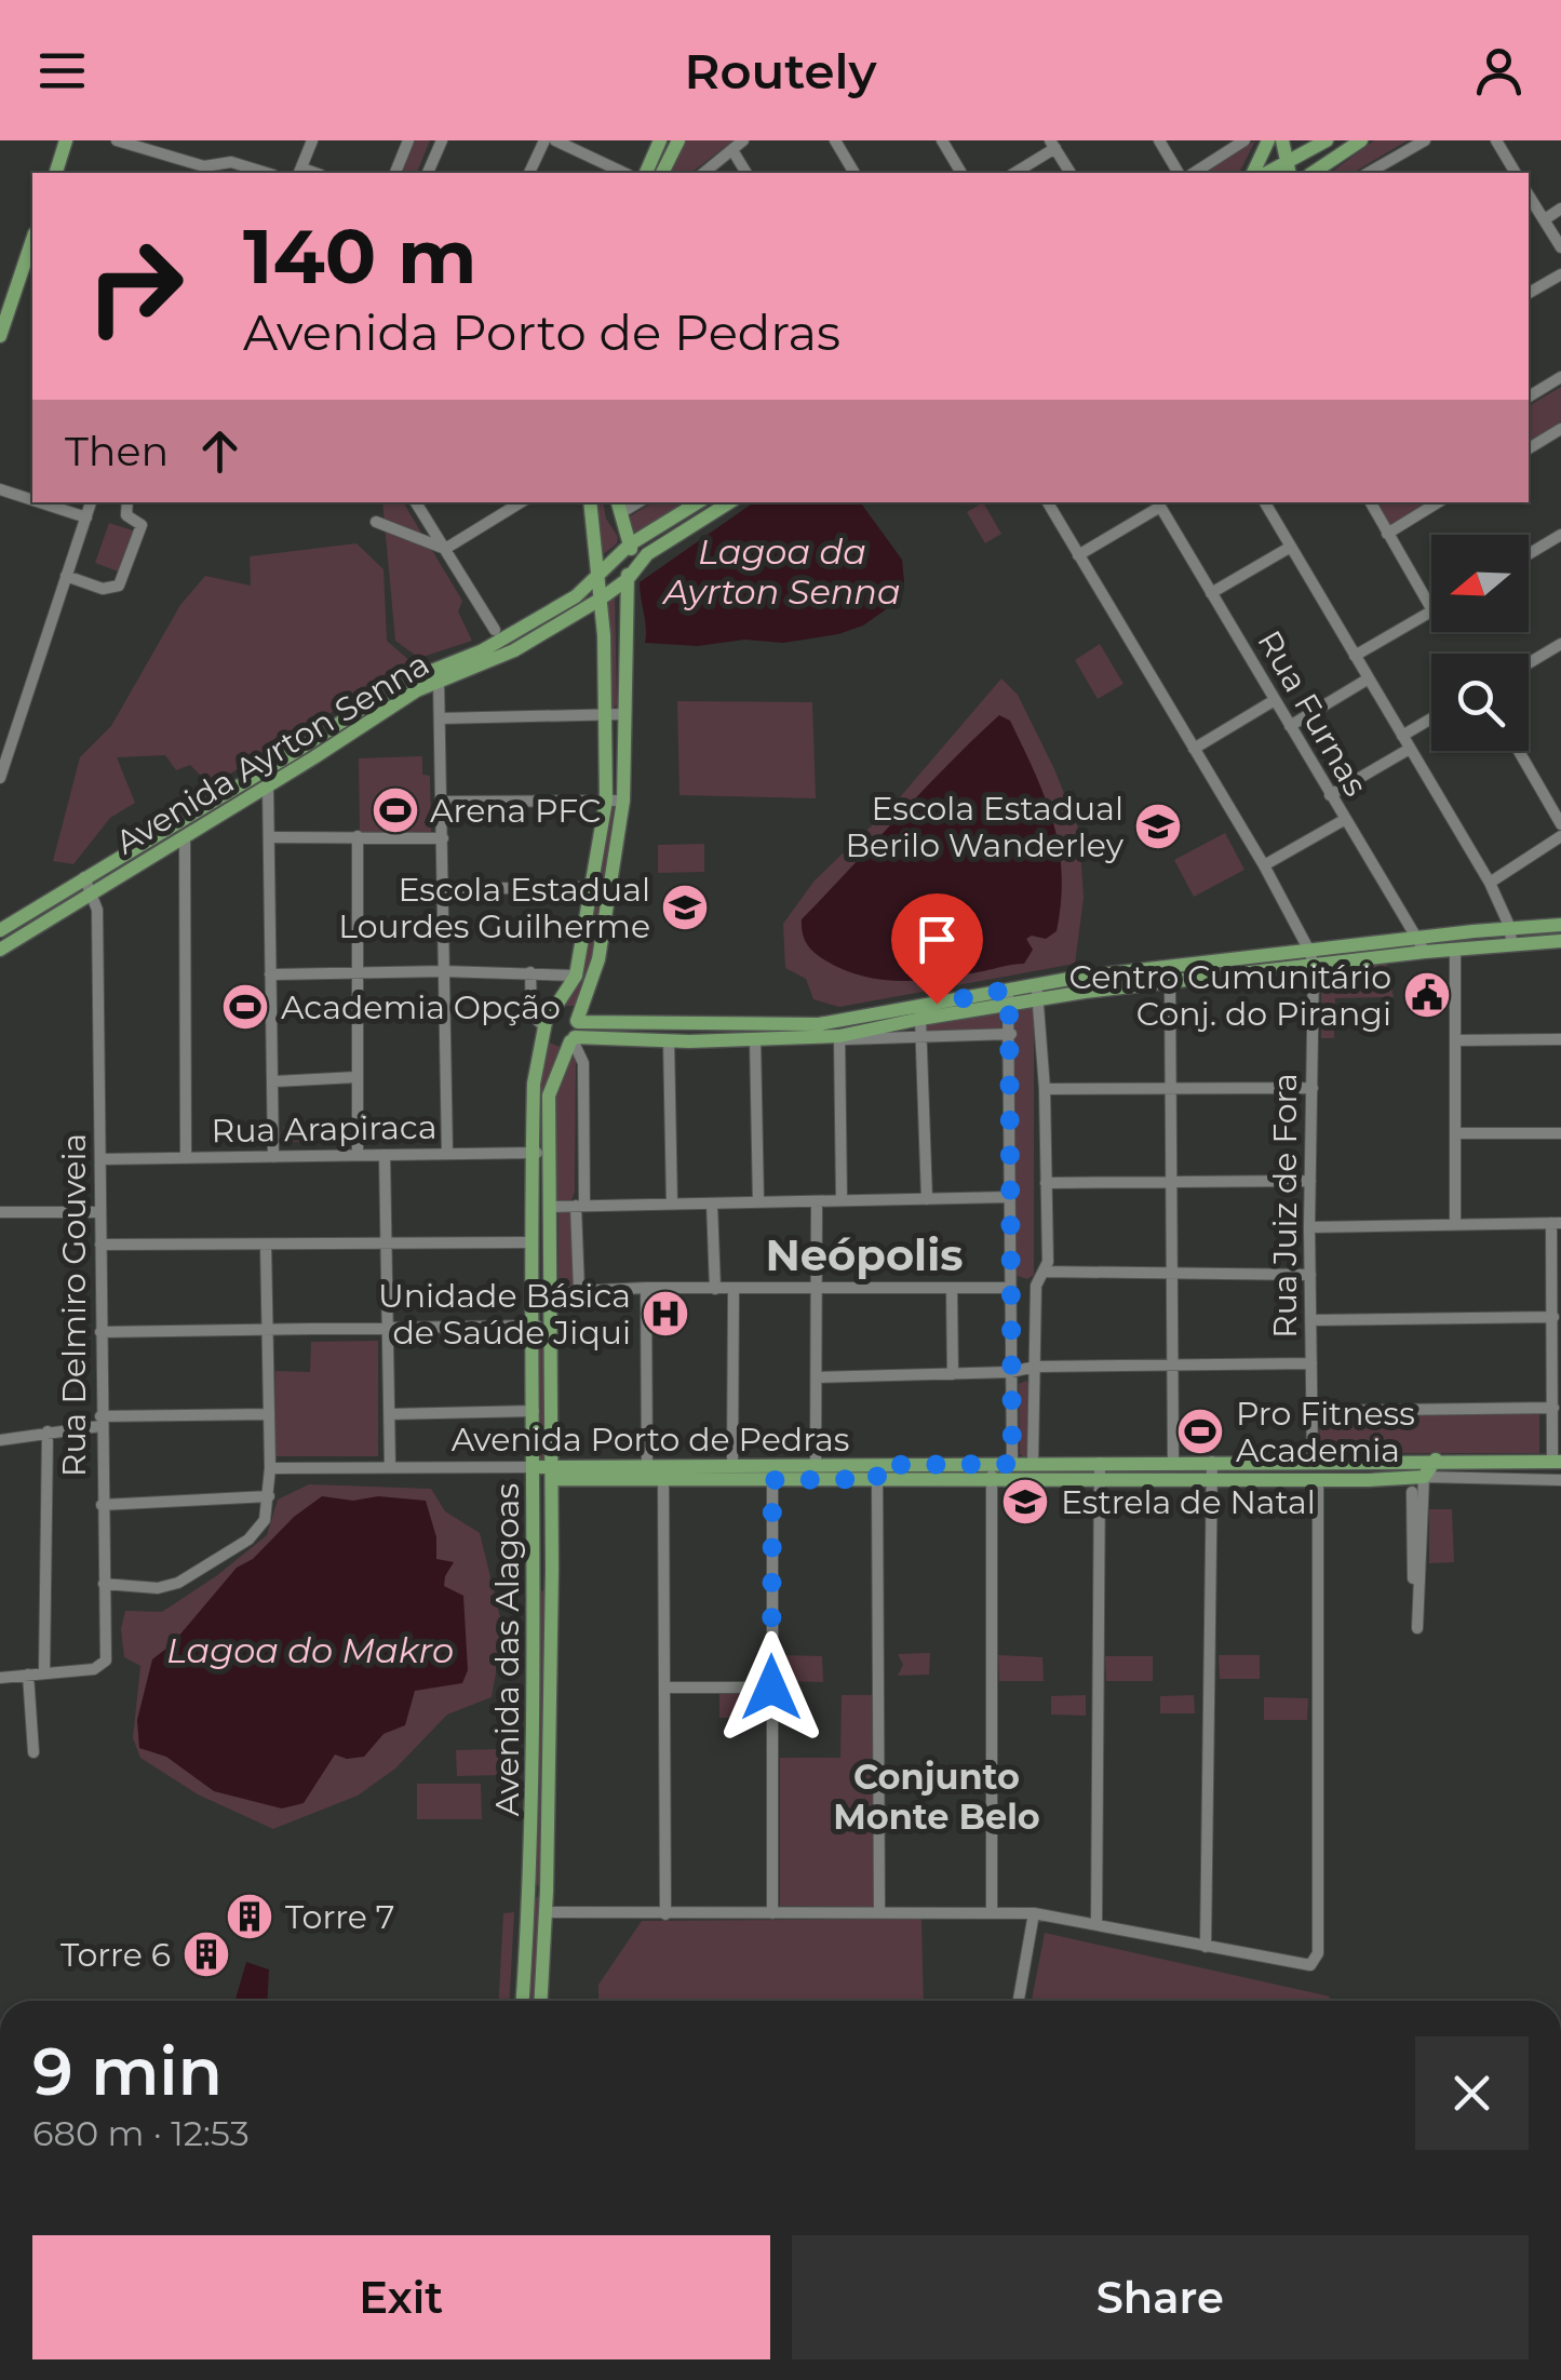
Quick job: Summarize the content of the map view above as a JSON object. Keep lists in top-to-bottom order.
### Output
{
  "streets": {
    "main road": ["Avenida Ayrton Senna", "Avenida Porto de Pedras", "Avenida das Alagoas"],
    "street": [
      "Rua Furnas",
      "Rua Arapiraca",
      "Rua Juiz de Fora",
      "Rua Delmiro Gouveia"
    ]
  },
  "crossings": [
    ["Avenida Ayrton Senna", "Rua Delmiro Gouveia"],
    ["Avenida Ayrton Senna", "Avenida das Alagoas"],
    ["Rua Arapiraca", "Rua Delmiro Gouveia"],
    ["Rua Arapiraca", "Avenida das Alagoas"],
    ["Rua Juiz de Fora", "Avenida Porto de Pedras"],
    ["Avenida Porto de Pedras", "Avenida das Alagoas"]
  ],
  "districts": ["Neópolis", "Conjunto Monte Belo"],
  "water": ["Lagoa da Ayrton Senna", "Lagoa do Makro"],
  "places": {
    "sports": ["Arena PFC", "Academia Opção", "Pro Fitness Academia"],
    "school or university": ["Escola Estadual Berilo Wanderley", "Escola Estadual Lourdes Guilherme", "Estrela de Natal"],
    "public building": ["Centro Cumunitário Conj. do Pirangi"],
    "hospital": ["Unidade Básica de Saúde Jiqui"],
    "building": ["Torre 7", "Torre 6"]
  },
  "north": "left",
  "page": {
    "header": "Routely",
    "turn": ["140 m", "Avenida Porto de Pedras"],
    "then": "Then",
    "heading": ["9 min", "680 m · 12:53"],
    "buttons": ["Exit", "Share"]
  }
}
